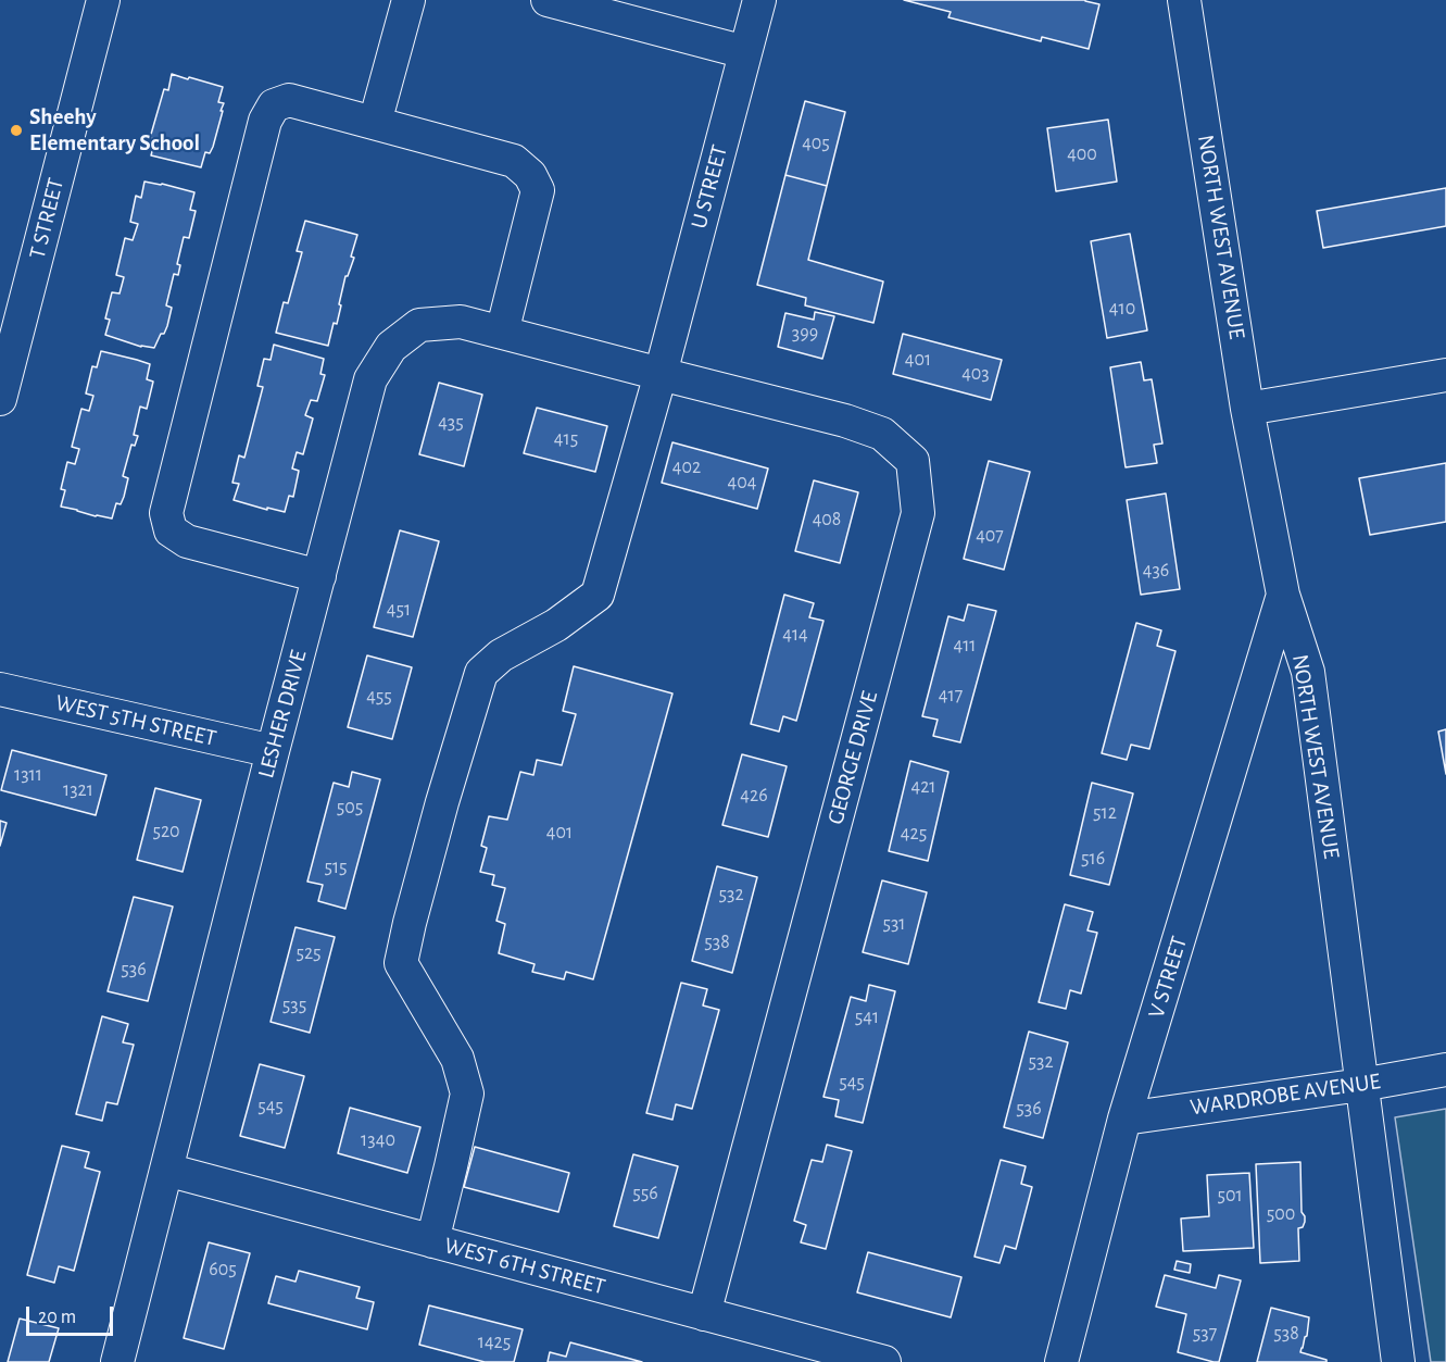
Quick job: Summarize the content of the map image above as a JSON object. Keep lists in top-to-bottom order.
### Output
{
  "streets": {
    "street": [
      "U STREET",
      "T STREET",
      "NORTH WEST AVENUE",
      "LESHER DRIVE",
      "WEST 5TH STREET",
      "GEORGE DRIVE",
      "V STREET",
      "WARDROBE AVENUE",
      "WEST 6TH STREET"
    ]
  },
  "crossings": [
    ["U STREET", "LESHER DRIVE"],
    ["U STREET", "GEORGE DRIVE"],
    ["U STREET", "WEST 6TH STREET"],
    ["NORTH WEST AVENUE", "V STREET"],
    ["NORTH WEST AVENUE", "WARDROBE AVENUE"],
    ["LESHER DRIVE", "WEST 5TH STREET"],
    ["LESHER DRIVE", "GEORGE DRIVE"],
    ["LESHER DRIVE", "WEST 6TH STREET"],
    ["GEORGE DRIVE", "WEST 6TH STREET"],
    ["V STREET", "WARDROBE AVENUE"]
  ],
  "places": ["Sheehy Elementary School"],
  "house_numbers": [
    "405",
    "400",
    "410",
    "399",
    "401",
    "403",
    "435",
    "415",
    "402",
    "404",
    "408",
    "407",
    "436",
    "451",
    "414",
    "411",
    "417",
    "455",
    "1311",
    "421",
    "1321",
    "426",
    "505",
    "512",
    "520",
    "401",
    "425",
    "516",
    "515",
    "532",
    "531",
    "538",
    "525",
    "536",
    "535",
    "541",
    "532",
    "545",
    "545",
    "536",
    "1340",
    "556",
    "501",
    "500",
    "605",
    "537",
    "538",
    "1425"
  ],
  "scale_bar": "20 m"
}
